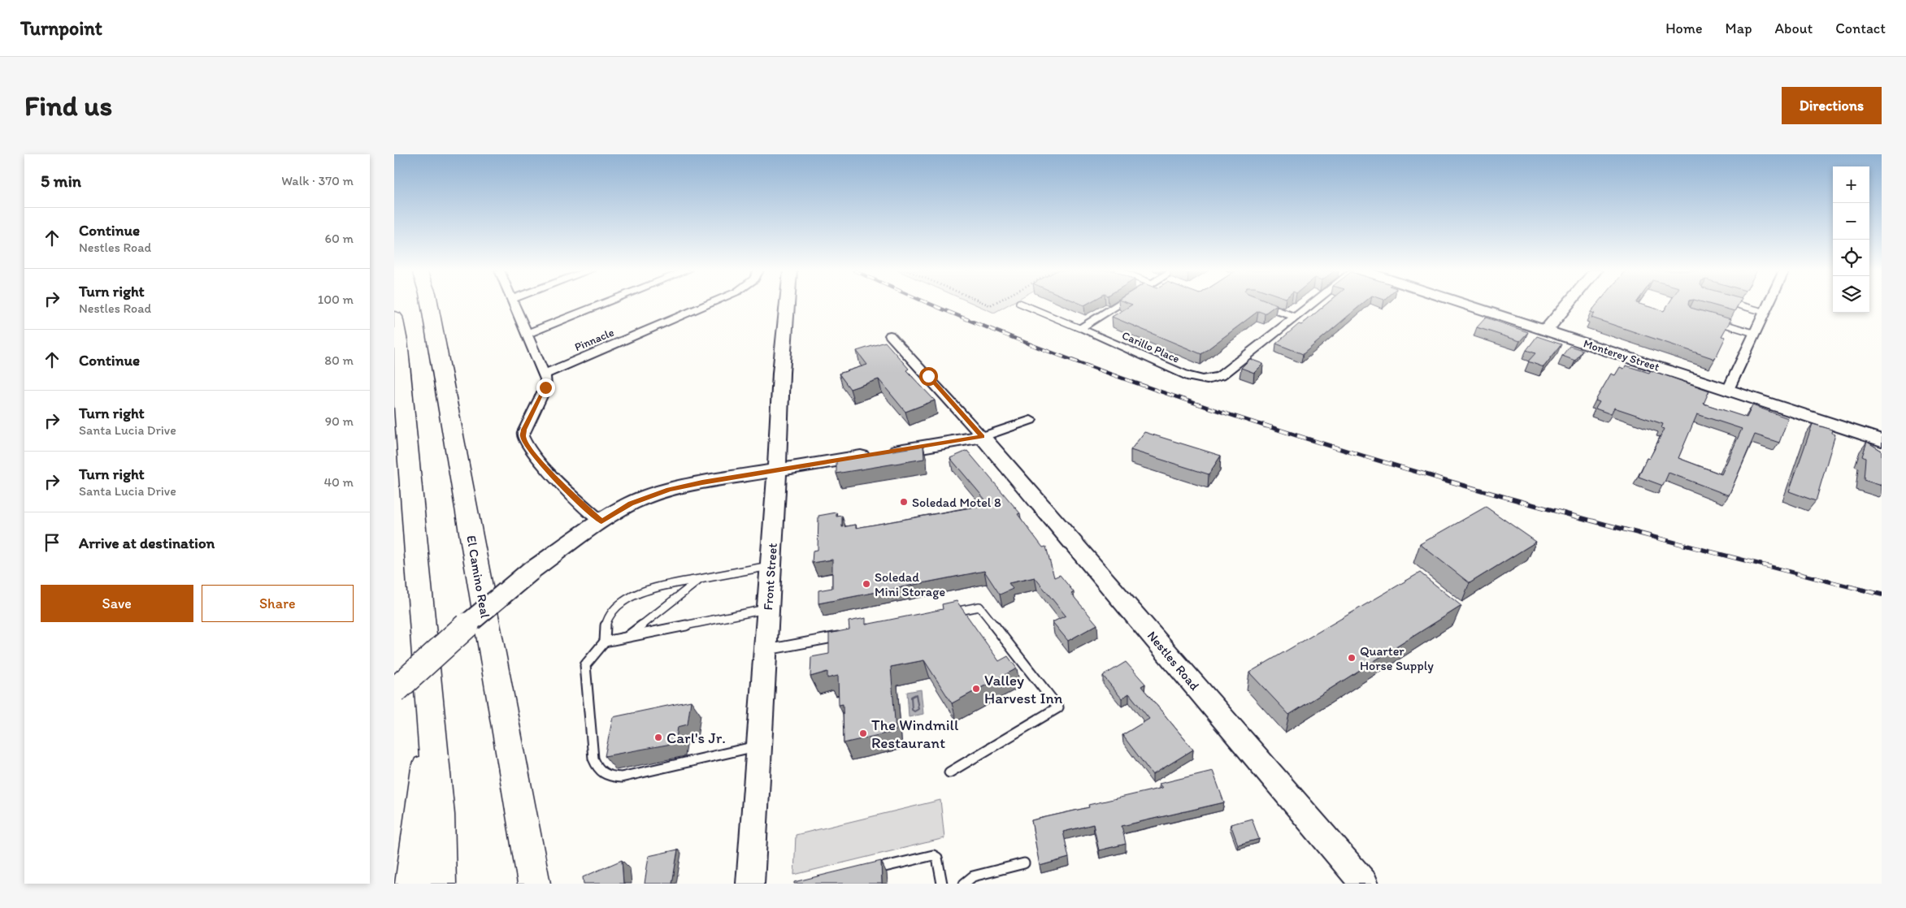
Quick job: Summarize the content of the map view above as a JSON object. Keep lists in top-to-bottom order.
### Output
{
  "streets": {
    "highway": ["El Camino Real"],
    "street": [
      "Pinnacle",
      "Carillo Place",
      "Monterey Street",
      "Front Street",
      "Nestles Road"
    ]
  },
  "places": [
    "Soledad Motel 8",
    "Soledad Mini Storage",
    "Quarter Horse Supply",
    "Valley Harvest Inn",
    "The Windmill Restaurant",
    "Carl's Jr."
  ],
  "page": {
    "header": "Turnpoint",
    "nav": [
      "Home",
      "Map",
      "About",
      "Contact"
    ],
    "buttons": [
      "Directions",
      ["Save", "Share"]
    ],
    "title": "Find us",
    "heading": ["5 min", "Walk · 370 m"],
    "map_buttons": ["+", "−"],
    "list": [
      ["Continue", "Nestles Road", "60 m"],
      ["Turn right", "Nestles Road", "100 m"],
      ["Continue", "80 m"],
      ["Turn right", "Santa Lucia Drive", "90 m"],
      ["Turn right", "Santa Lucia Drive", "40 m"],
      "Arrive at destination"
    ]
  }
}
